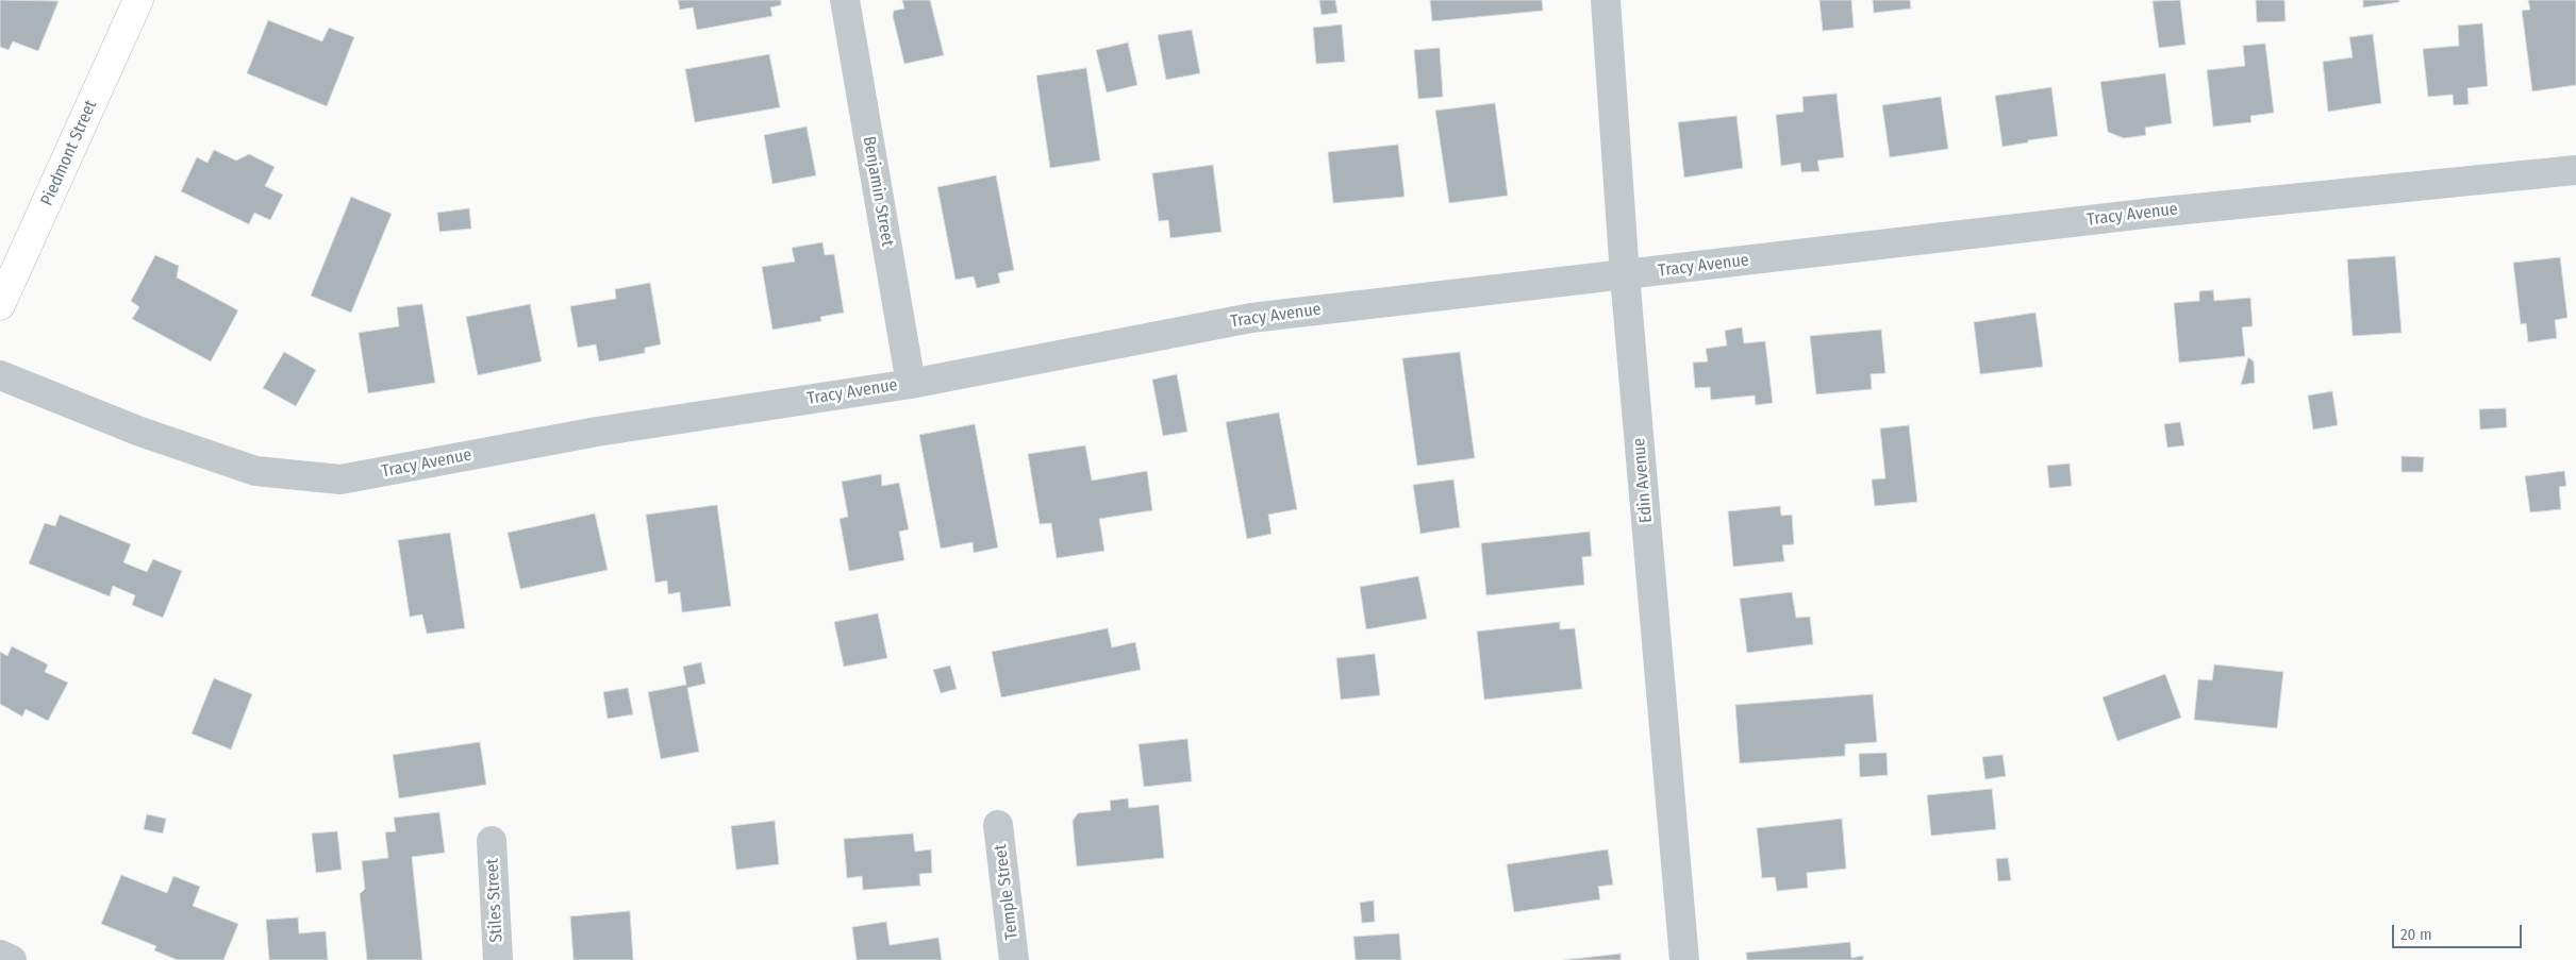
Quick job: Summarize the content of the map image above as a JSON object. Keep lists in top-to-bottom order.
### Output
{
  "streets": {
    "street": [
      "Piedmont Street",
      "Benjamin Street",
      "Tracy Avenue",
      "Edin Avenue",
      "Temple Street",
      "Stiles Street"
    ]
  },
  "crossings": [
    ["Benjamin Street", "Tracy Avenue"],
    ["Tracy Avenue", "Edin Avenue"]
  ],
  "scale_bar": "20 m"
}
